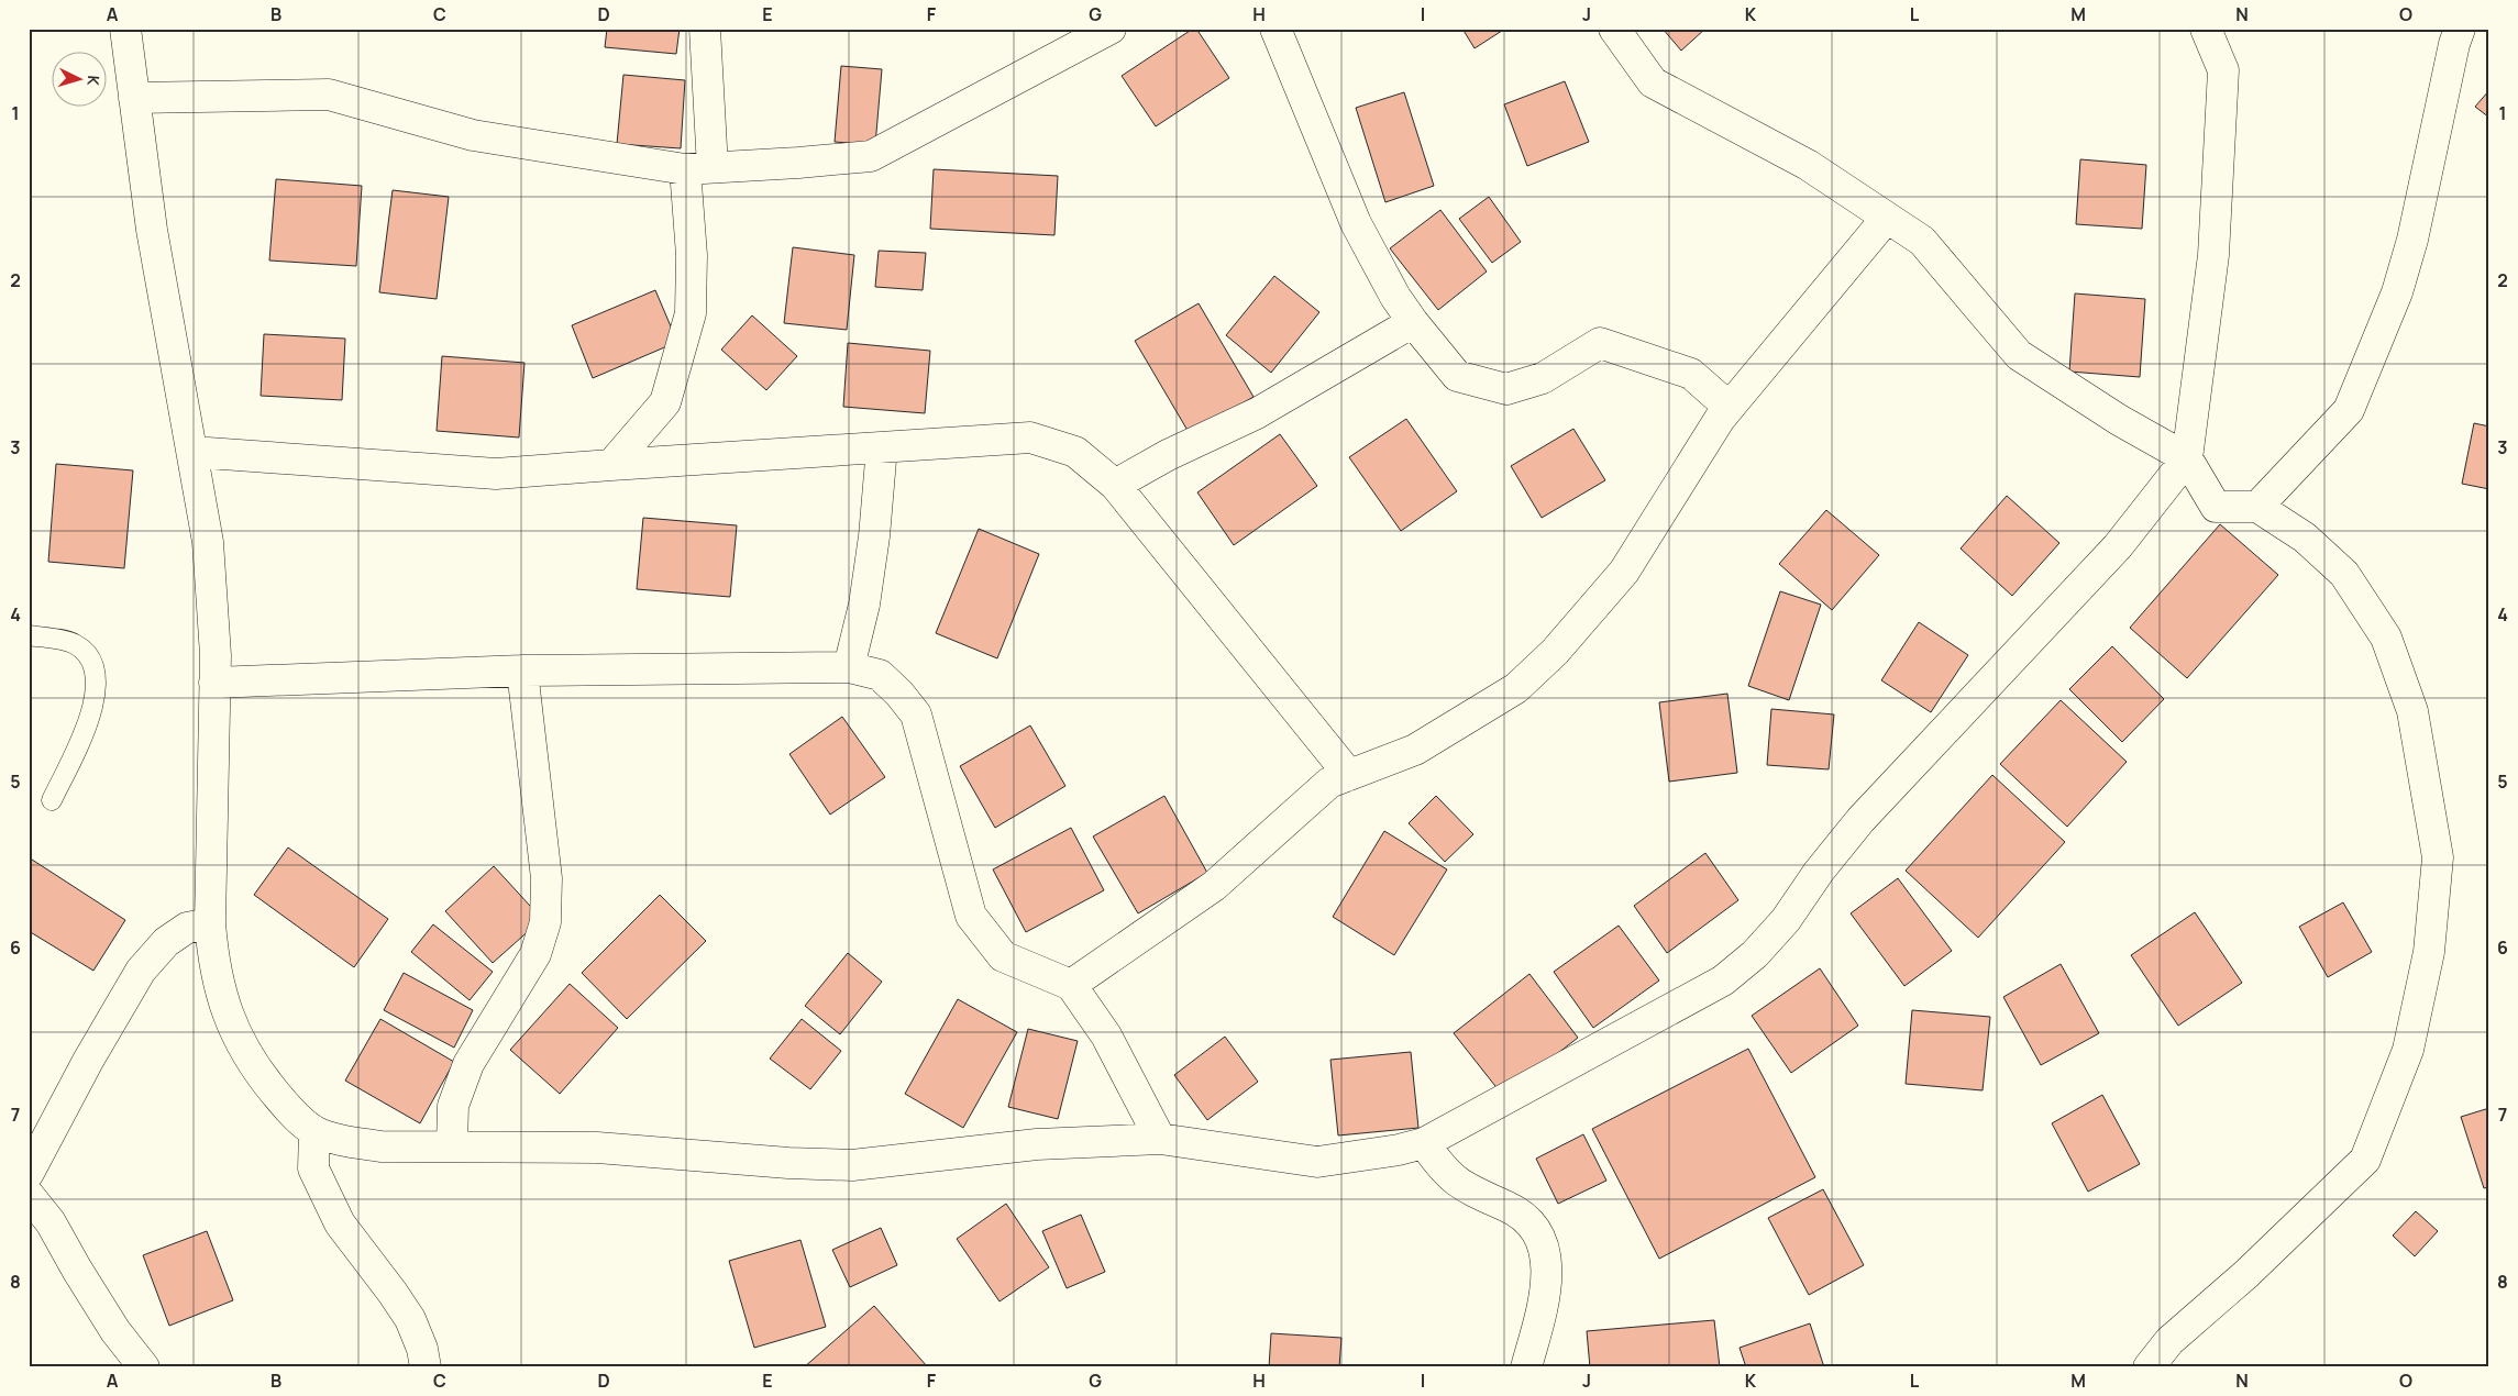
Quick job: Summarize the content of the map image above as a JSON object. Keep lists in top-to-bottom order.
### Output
{
  "north": "right",
  "grid": {
    "columns": [
      "A",
      "B",
      "C",
      "D",
      "E",
      "F",
      "G",
      "H",
      "I",
      "J",
      "K",
      "L",
      "M",
      "N",
      "O"
    ],
    "rows": [
      "1",
      "2",
      "3",
      "4",
      "5",
      "6",
      "7",
      "8"
    ]
  }
}
